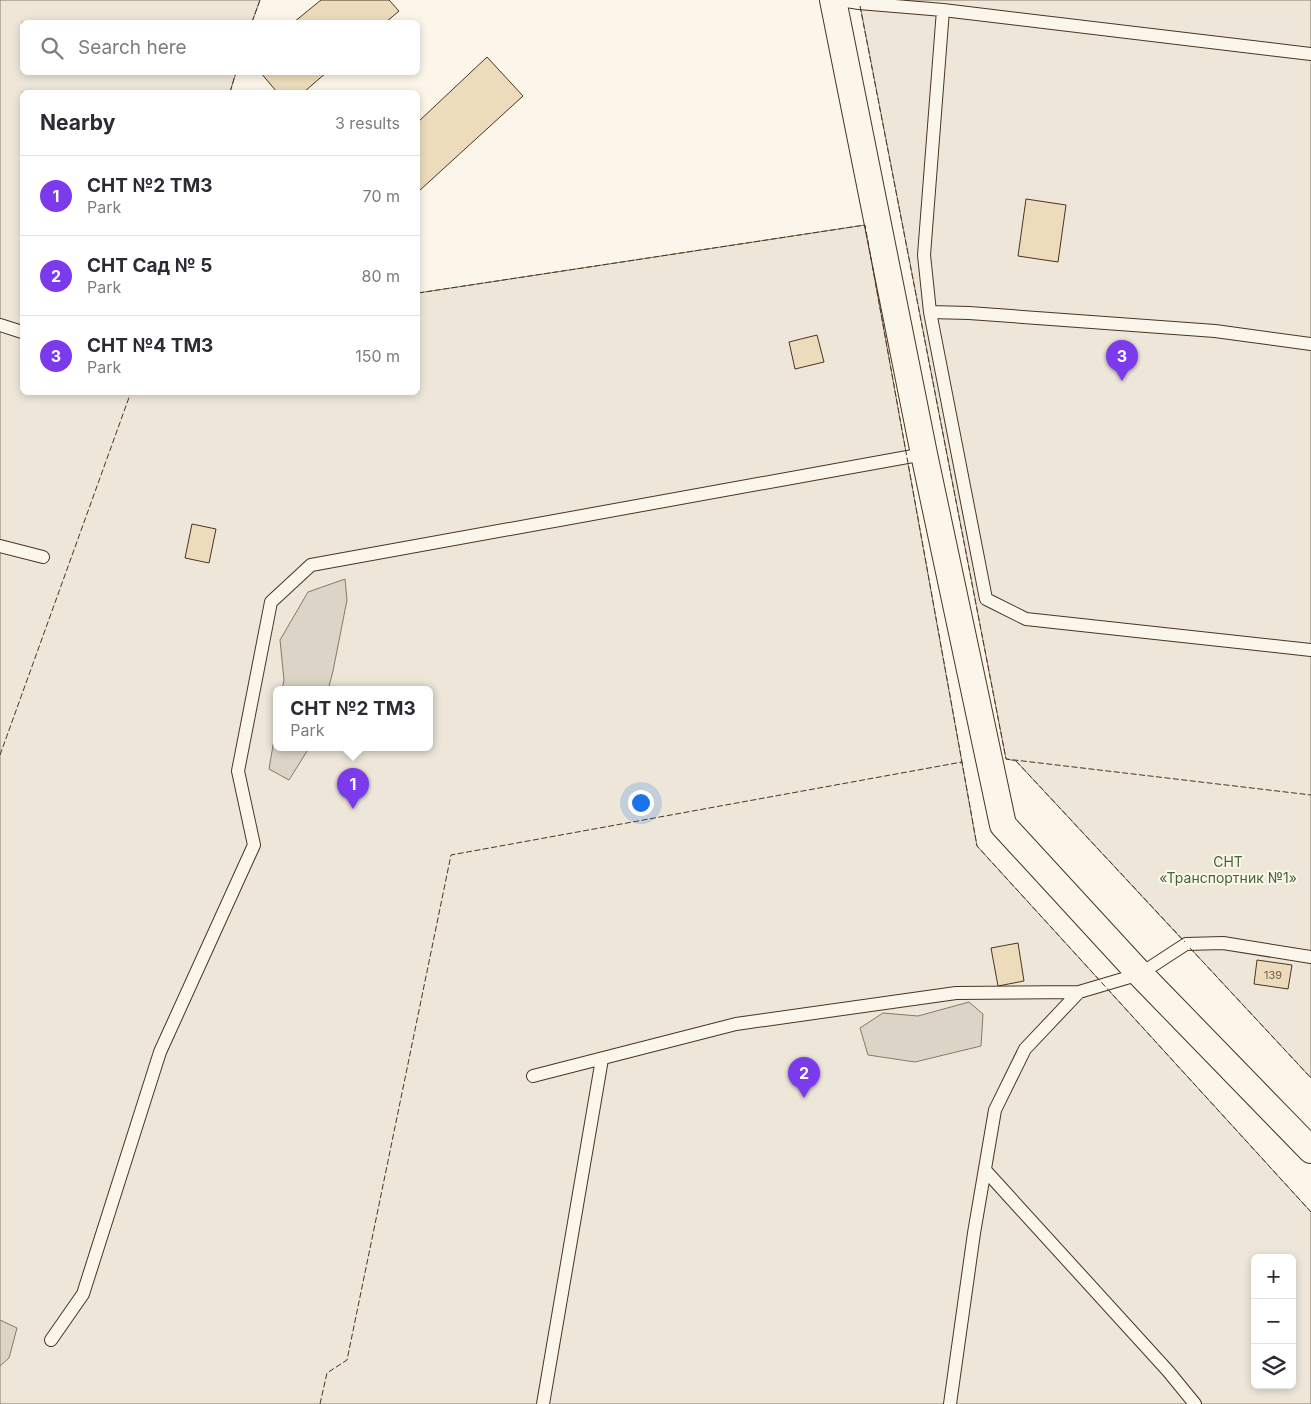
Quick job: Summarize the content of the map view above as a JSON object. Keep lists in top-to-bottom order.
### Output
{
  "parks": ["СНТ «Транспортник №1»"],
  "house_numbers": ["139"],
  "page": {
    "search": "Search here",
    "heading": ["Nearby", "3 results"],
    "list": [
      {
        "mark": "1",
        "name": "СНТ №2 ТМЗ",
        "note": "Park",
        "value": "70 m"
      },
      {
        "mark": "2",
        "name": "СНТ Сад № 5",
        "note": "Park",
        "value": "80 m"
      },
      {
        "mark": "3",
        "name": "СНТ №4 ТМЗ",
        "note": "Park",
        "value": "150 m"
      }
    ],
    "pins": ["3", "1", "2"],
    "popup": ["СНТ №2 ТМЗ", "Park"],
    "map_buttons": ["+", "−"]
  }
}
